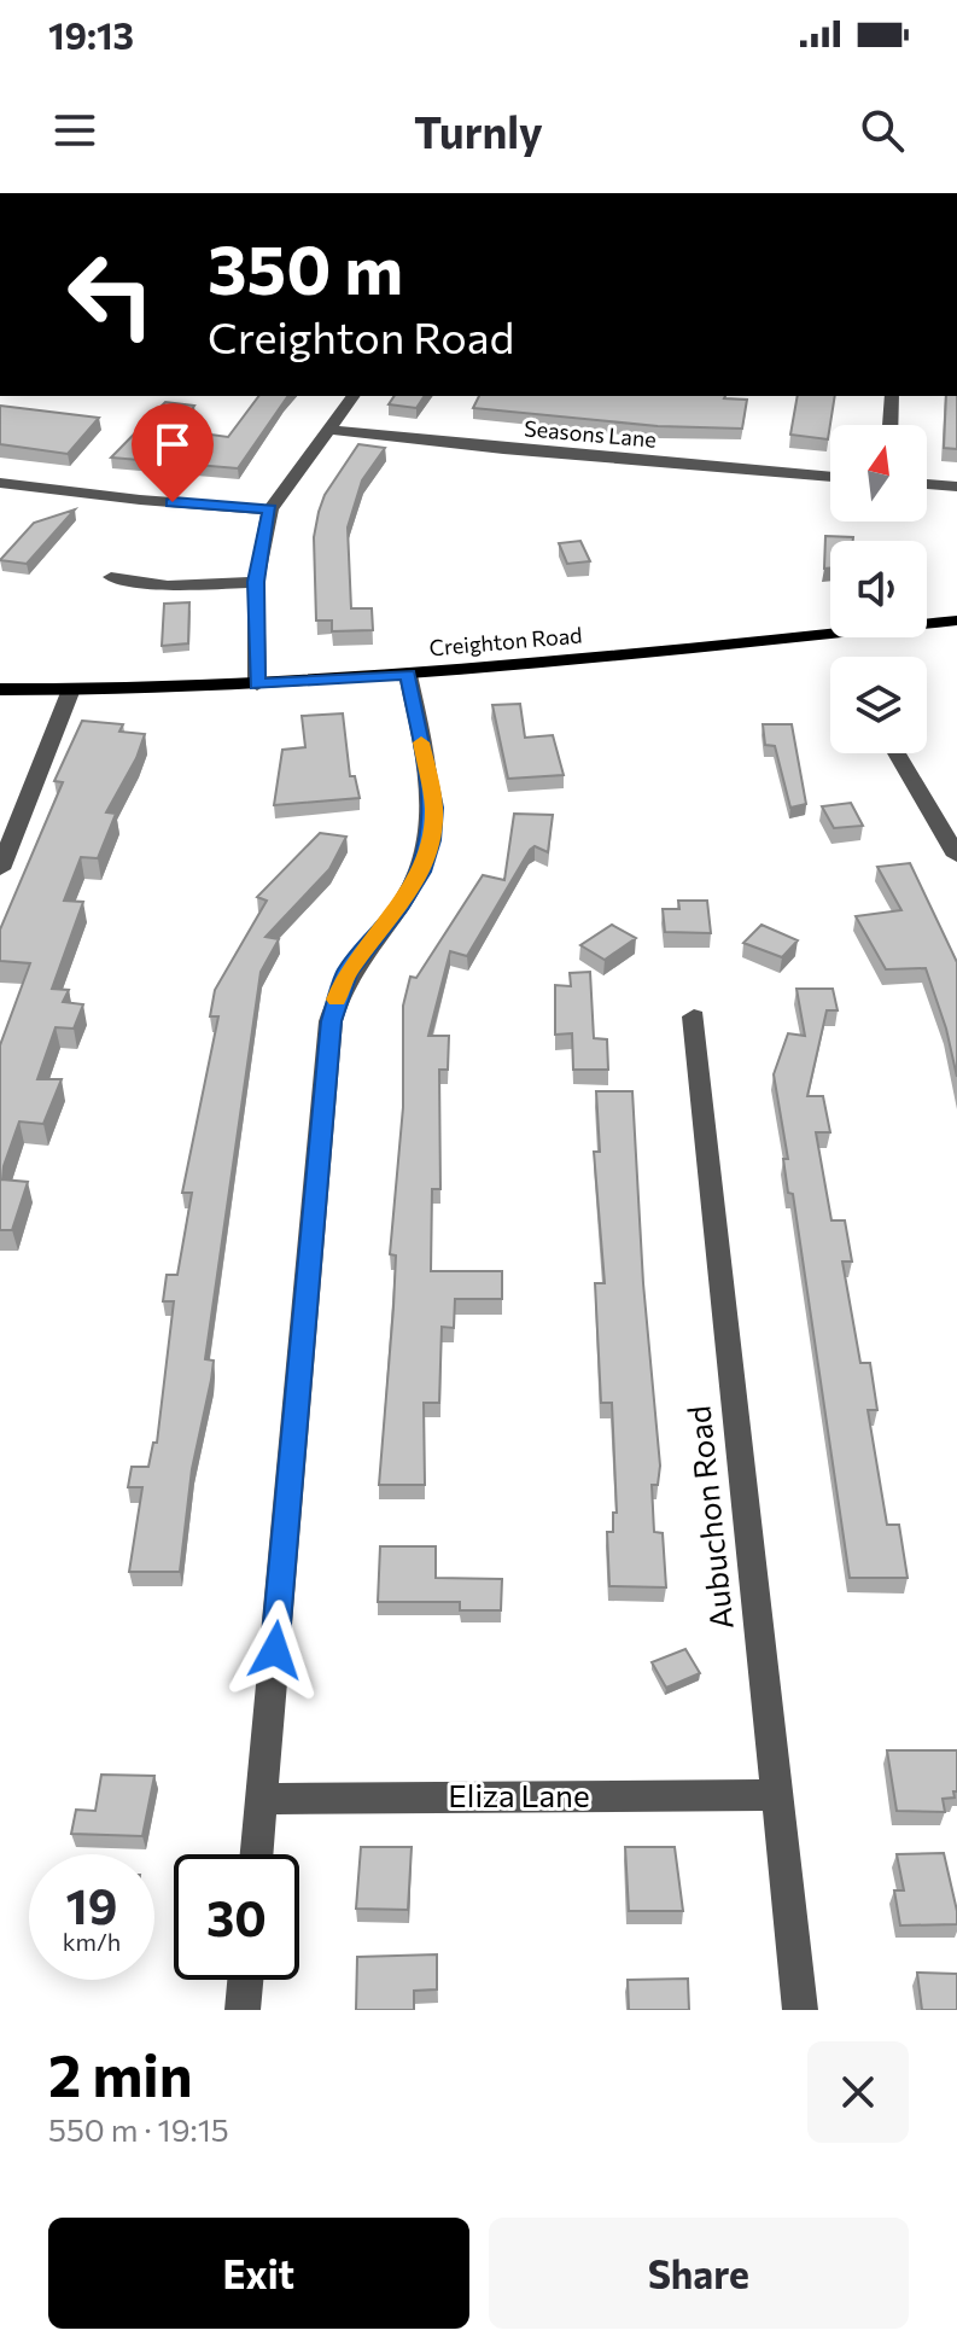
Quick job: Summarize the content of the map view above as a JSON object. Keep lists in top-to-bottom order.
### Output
{
  "streets": {
    "main road": ["Creighton Road"],
    "street": ["Seasons Lane", "Aubuchon Road", "Eliza Lane"]
  },
  "crossings": [
    ["Aubuchon Road", "Eliza Lane"]
  ],
  "north": "top",
  "page": {
    "status": "19:13",
    "header": "Turnly",
    "turn": ["350 m", "Creighton Road"],
    "speed": "19 km/h",
    "limit": "30",
    "heading": ["2 min", "550 m · 19:15"],
    "buttons": ["Exit", "Share"]
  }
}
